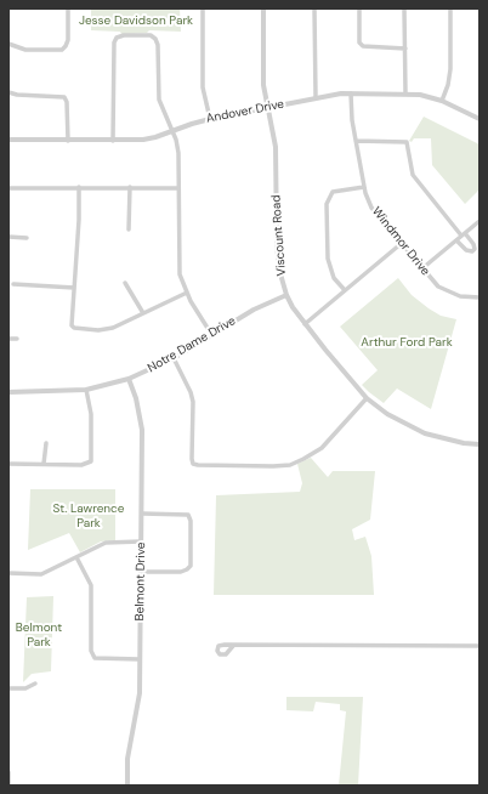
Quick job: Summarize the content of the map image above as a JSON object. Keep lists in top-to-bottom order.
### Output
{
  "streets": {
    "street": [
      "Andover Drive",
      "Viscount Road",
      "Windmor Drive",
      "Notre Dame Drive",
      "Belmont Drive"
    ]
  },
  "crossings": [
    ["Andover Drive", "Viscount Road"],
    ["Andover Drive", "Windmor Drive"],
    ["Viscount Road", "Notre Dame Drive"],
    ["Notre Dame Drive", "Belmont Drive"]
  ],
  "parks": [
    "Jesse Davidson Park",
    "Arthur Ford Park",
    "St. Lawrence Park",
    "Belmont Park"
  ]
}
